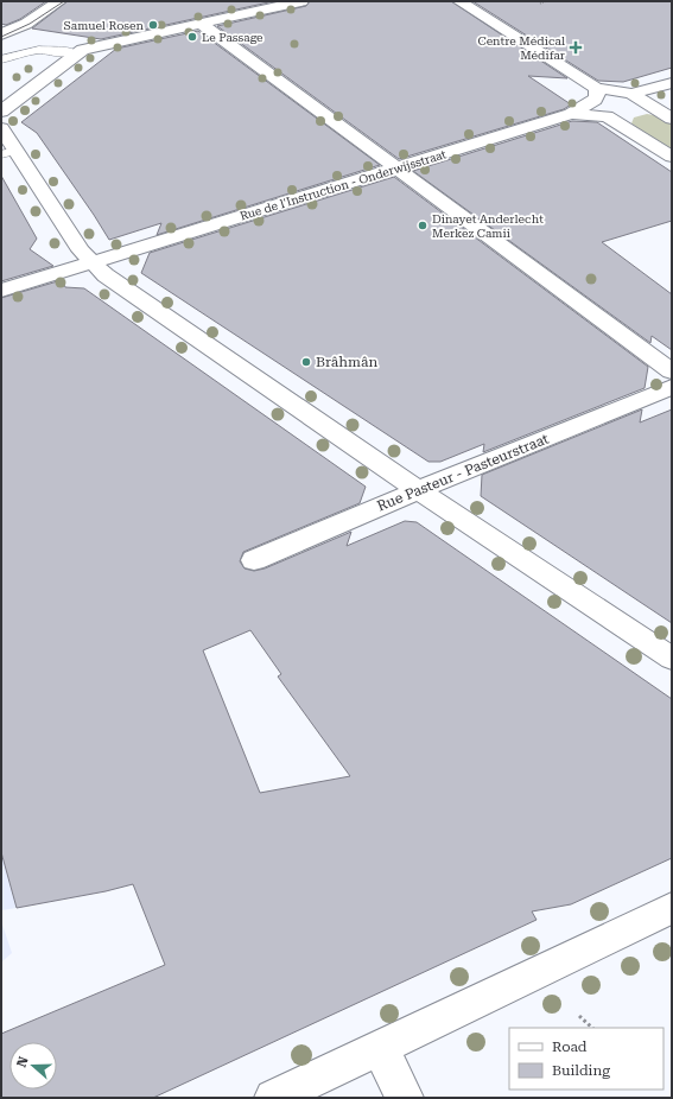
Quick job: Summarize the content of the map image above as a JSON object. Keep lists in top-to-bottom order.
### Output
{
  "streets": {
    "street": ["Rue de l'Instruction - Onderwijsstraat", "Rue Pasteur - Pasteurstraat"]
  },
  "places": {
    "other": [
      "Samuel Rosen",
      "Le Passage",
      "Dinayet Anderlecht Merkez Camii",
      "Brâhmân"
    ],
    "health": ["Centre Médical Médifar"]
  },
  "legend": ["Road", "Building"],
  "north": "left"
}
